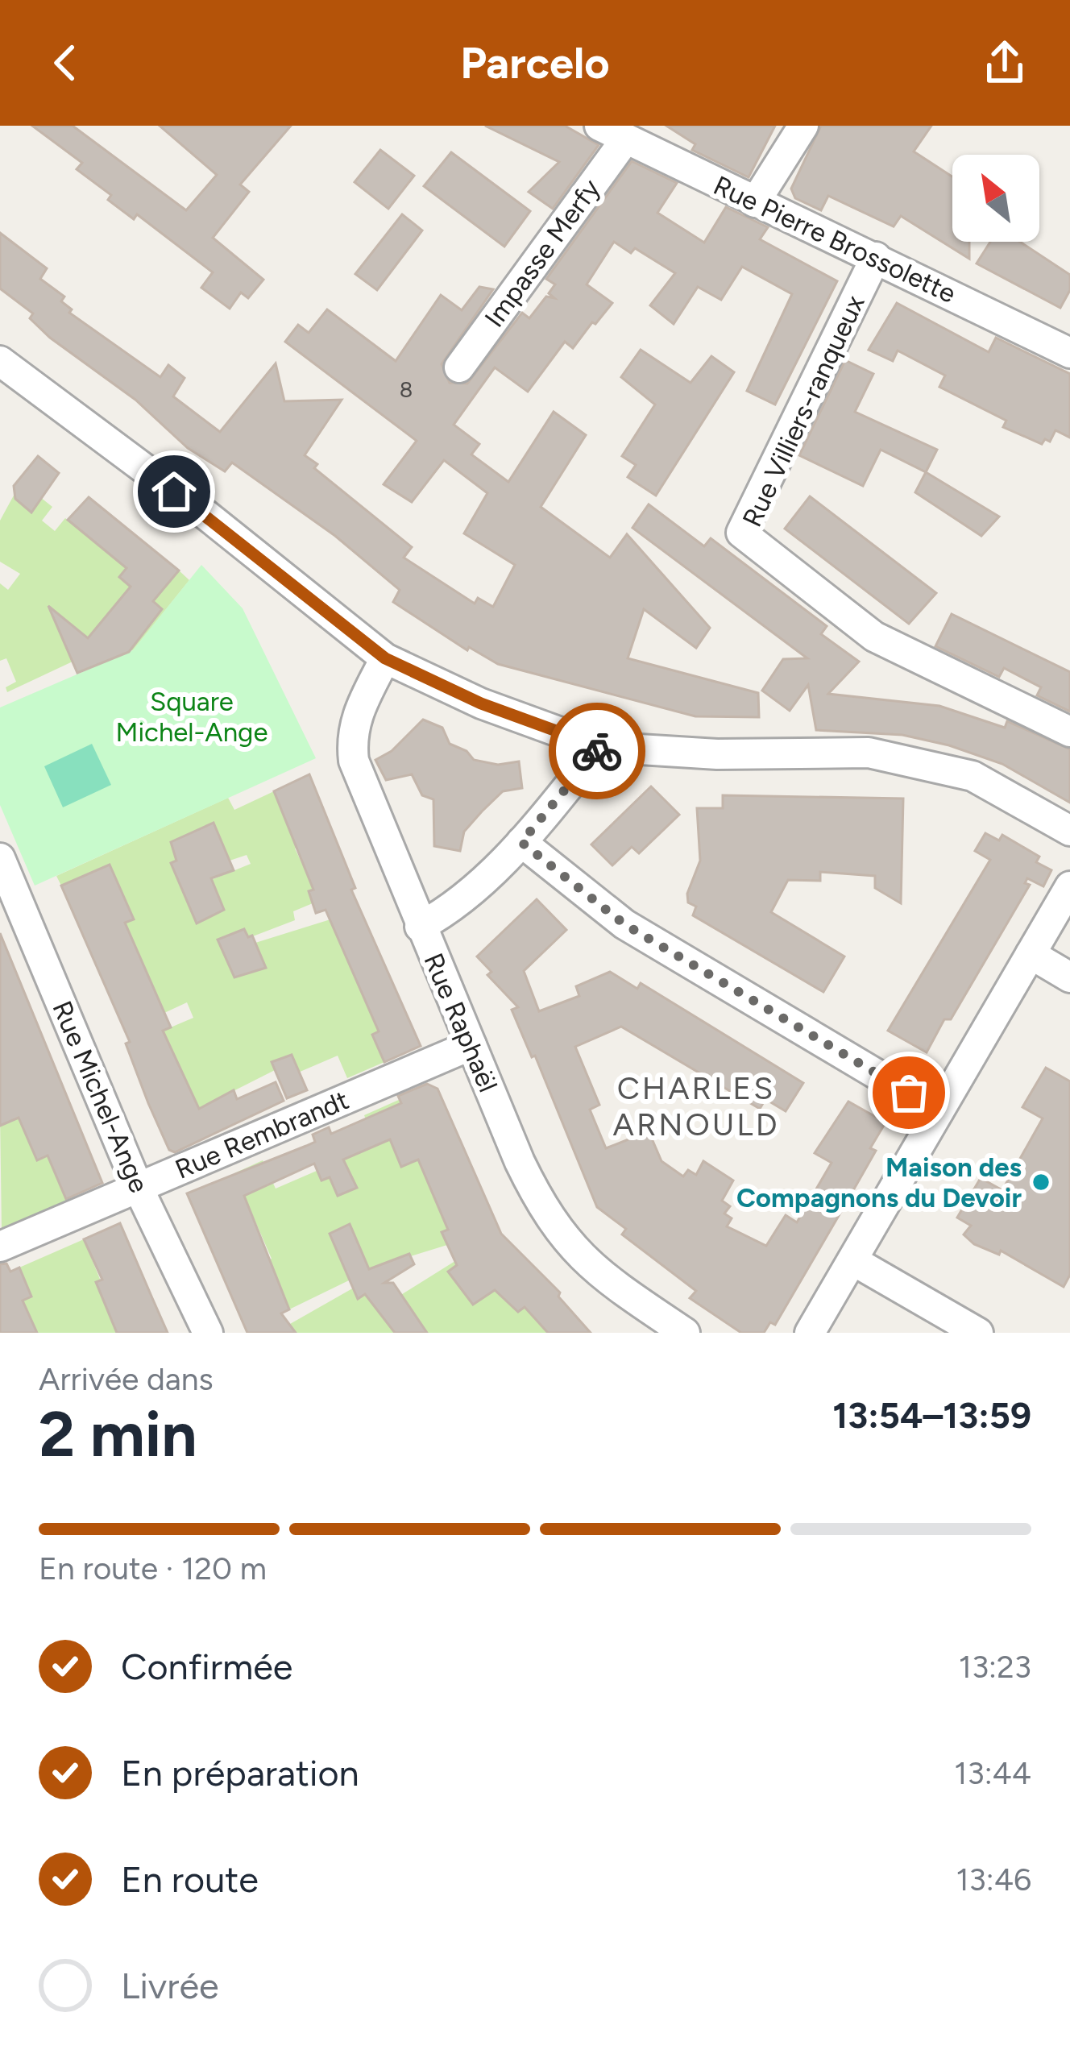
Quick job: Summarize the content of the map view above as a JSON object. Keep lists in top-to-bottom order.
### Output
{
  "streets": {
    "street": [
      "Rue Pierre Brossolette",
      "Impasse Merfy",
      "Rue Villiers-ranqueux",
      "Rue Raphaël",
      "Rue Michel-Ange",
      "Rue Rembrandt"
    ]
  },
  "crossings": [
    ["Rue Pierre Brossolette", "Impasse Merfy"],
    ["Rue Pierre Brossolette", "Rue Villiers-ranqueux"],
    ["Rue Raphaël", "Rue Rembrandt"],
    ["Rue Michel-Ange", "Rue Rembrandt"]
  ],
  "districts": ["CHARLES ARNOULD"],
  "parks": ["Square Michel-Ange"],
  "places": ["Maison des Compagnons du Devoir"],
  "house_numbers": ["8"],
  "north": "top left",
  "page": {
    "header": "Parcelo",
    "heading": ["2 min", "Arrivée dans", "13:54–13:59"],
    "bar": "En route · 120 m",
    "list": [
      ["Confirmée", "13:23"],
      ["En préparation", "13:44"],
      ["En route", "13:46"],
      "Livrée"
    ]
  }
}
